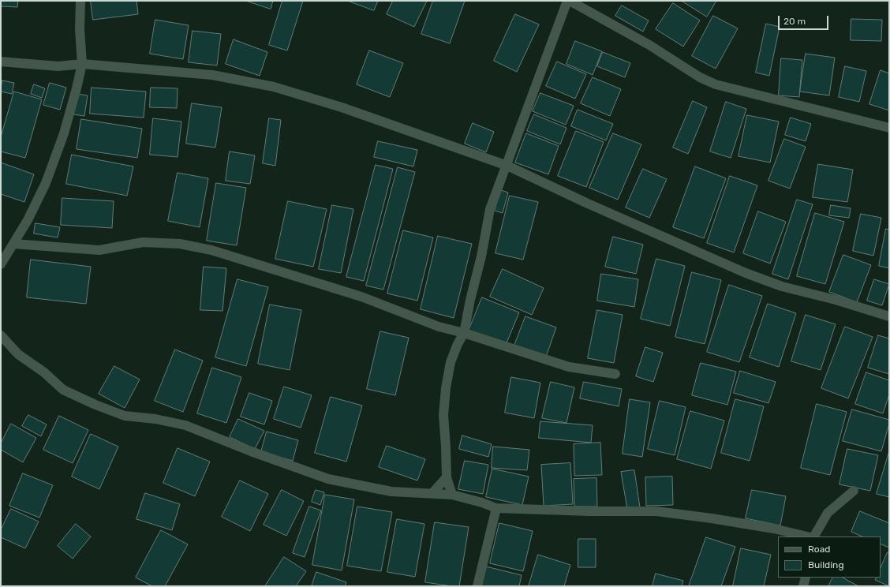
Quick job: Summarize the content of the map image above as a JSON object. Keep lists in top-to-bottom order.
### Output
{
  "legend": ["Road", "Building"],
  "scale_bar": "20 m"
}
